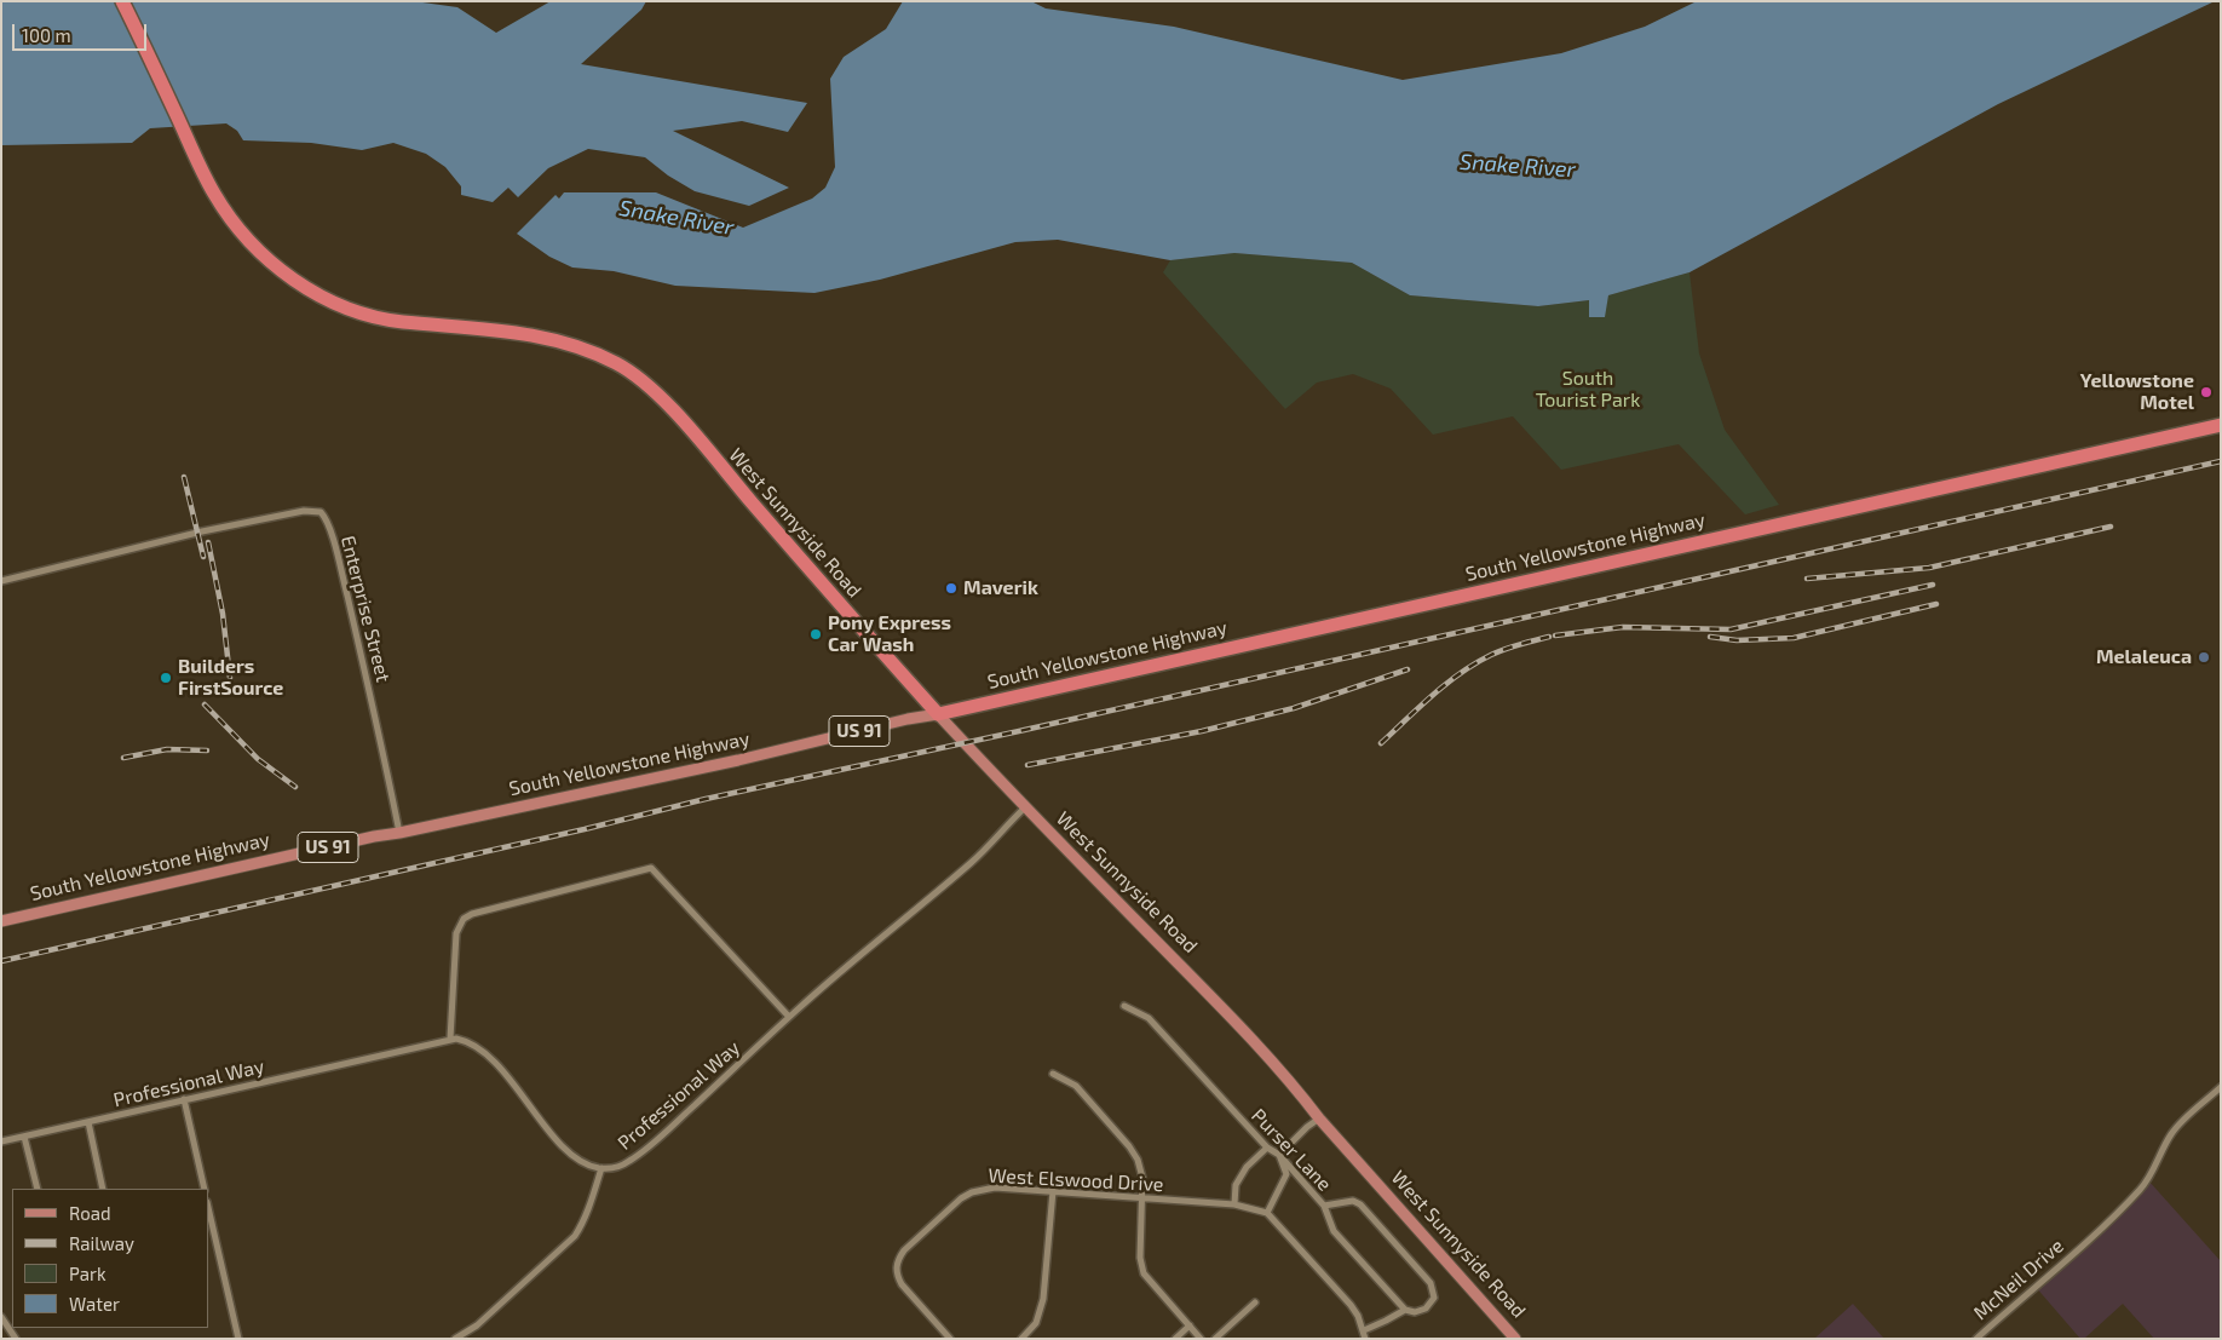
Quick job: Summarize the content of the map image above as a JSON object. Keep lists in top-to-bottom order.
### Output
{
  "streets": {
    "highway": ["West Sunnyside Road", "South Yellowstone Highway"],
    "main road": ["US 91"],
    "street": [
      "Enterprise Street",
      "Professional Way",
      "Purser Lane",
      "West Elswood Drive",
      "McNeil Drive"
    ]
  },
  "crossings": [
    ["West Sunnyside Road", "South Yellowstone Highway"],
    ["West Sunnyside Road", "Professional Way"],
    ["South Yellowstone Highway", "Enterprise Street"]
  ],
  "water": ["Snake River"],
  "parks": ["South Tourist Park"],
  "places": [
    "Yellowstone Motel",
    "Maverik",
    "Pony Express Car Wash",
    "Melaleuca",
    "Builders FirstSource"
  ],
  "legend": [
    "Road",
    "Railway",
    "Park",
    "Water"
  ],
  "scale_bar": "100 m"
}
